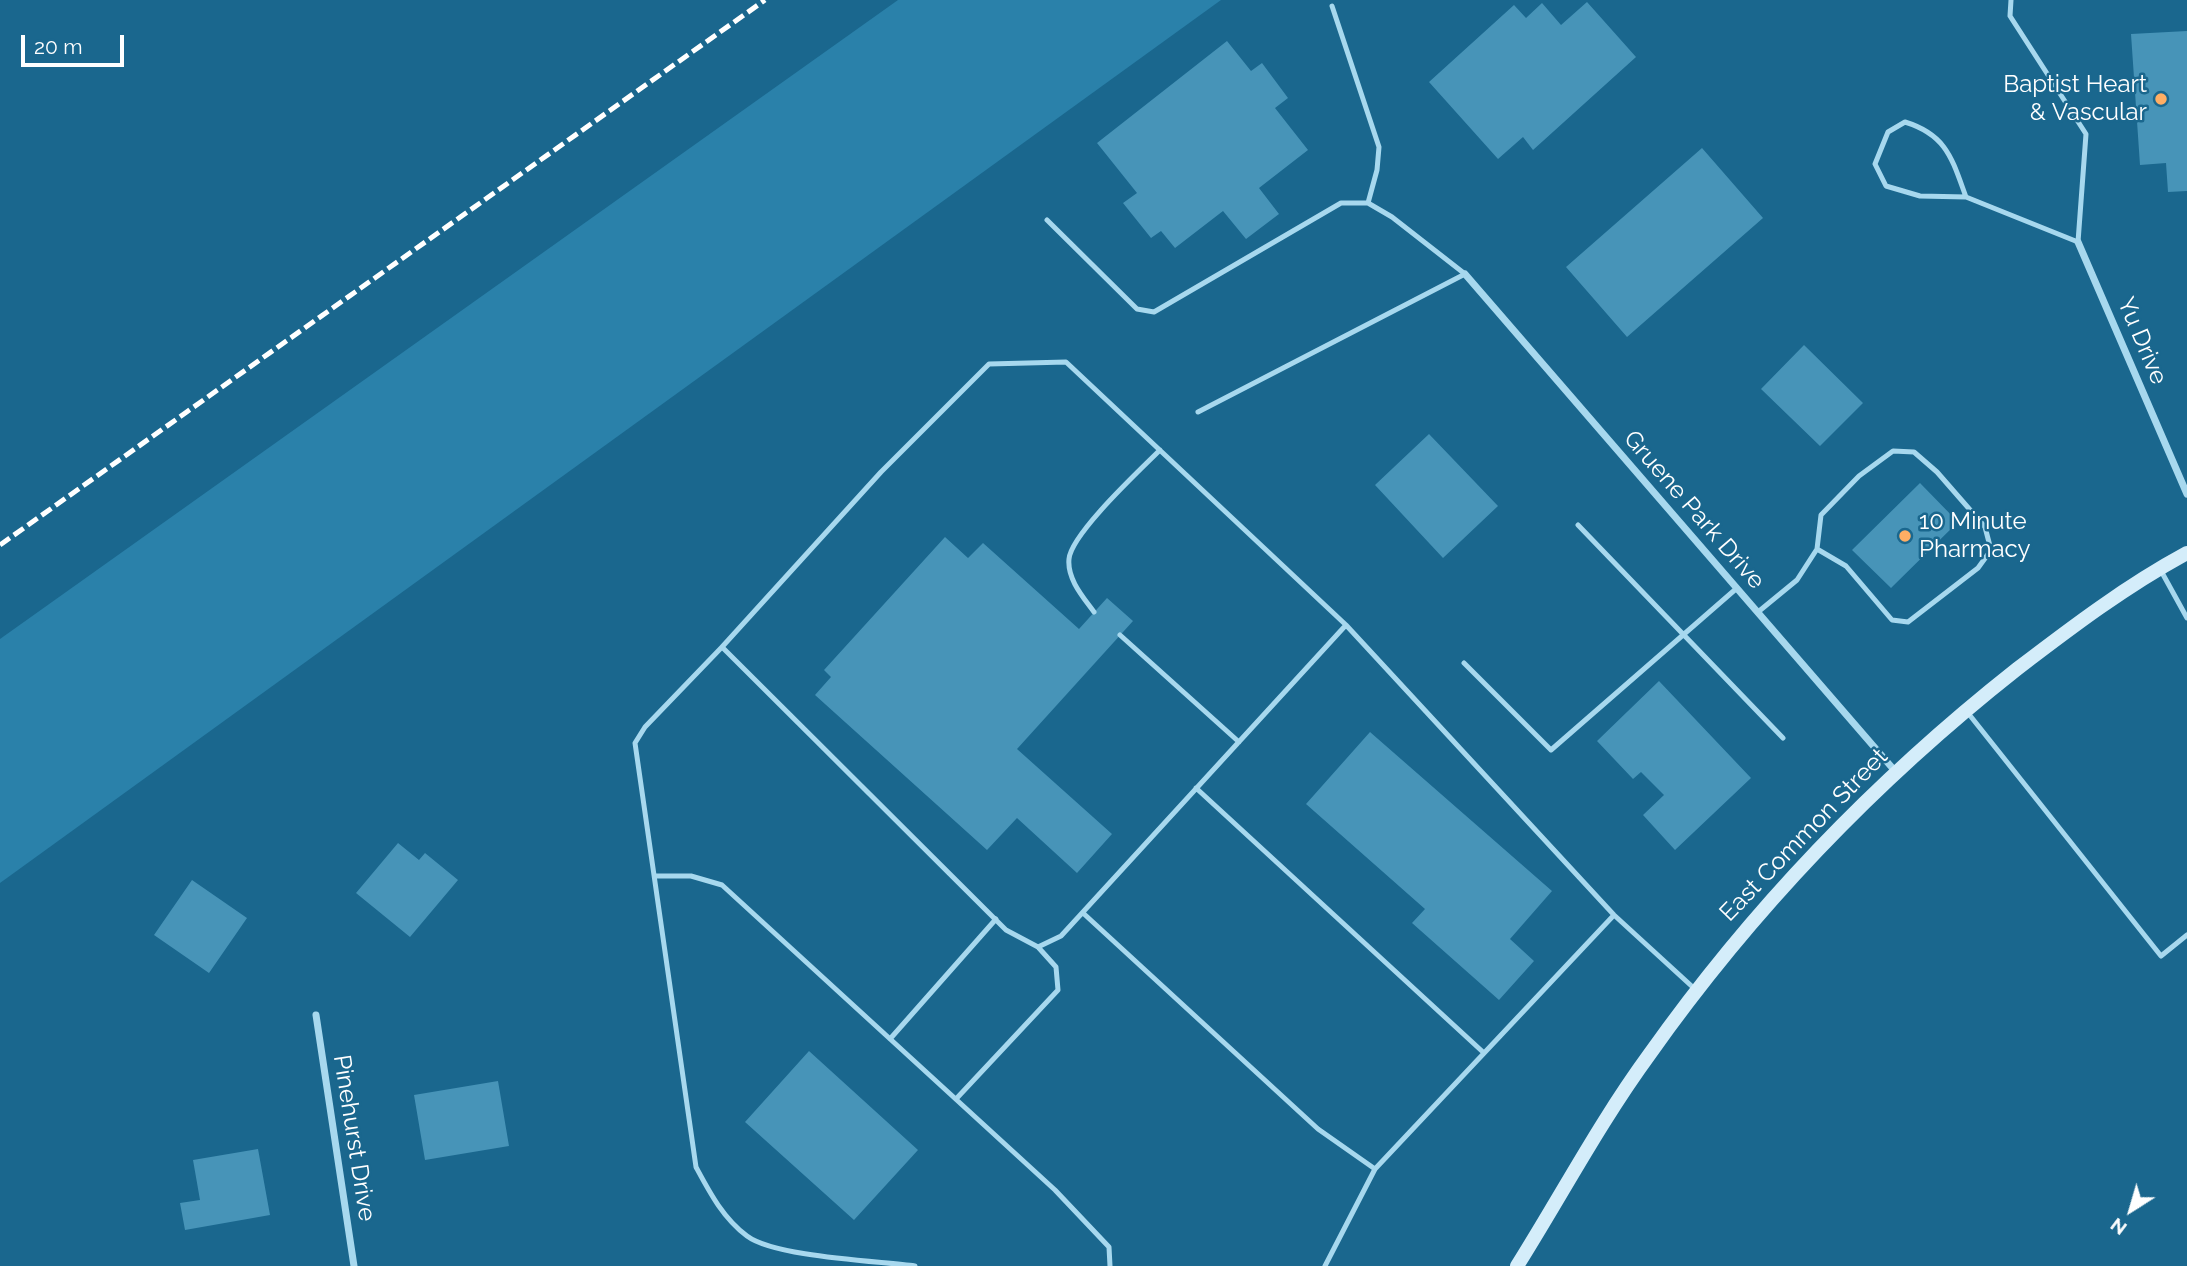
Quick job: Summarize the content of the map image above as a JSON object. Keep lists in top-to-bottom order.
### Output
{
  "streets": {
    "main road": ["East Common Street"],
    "street": ["Yu Drive", "Gruene Park Drive", "Pinehurst Drive"]
  },
  "crossings": [
    ["Gruene Park Drive", "East Common Street"]
  ],
  "places": ["Baptist Heart & Vascular", "10 Minute Pharmacy"],
  "scale_bar": "20 m",
  "north": "bottom left"
}
